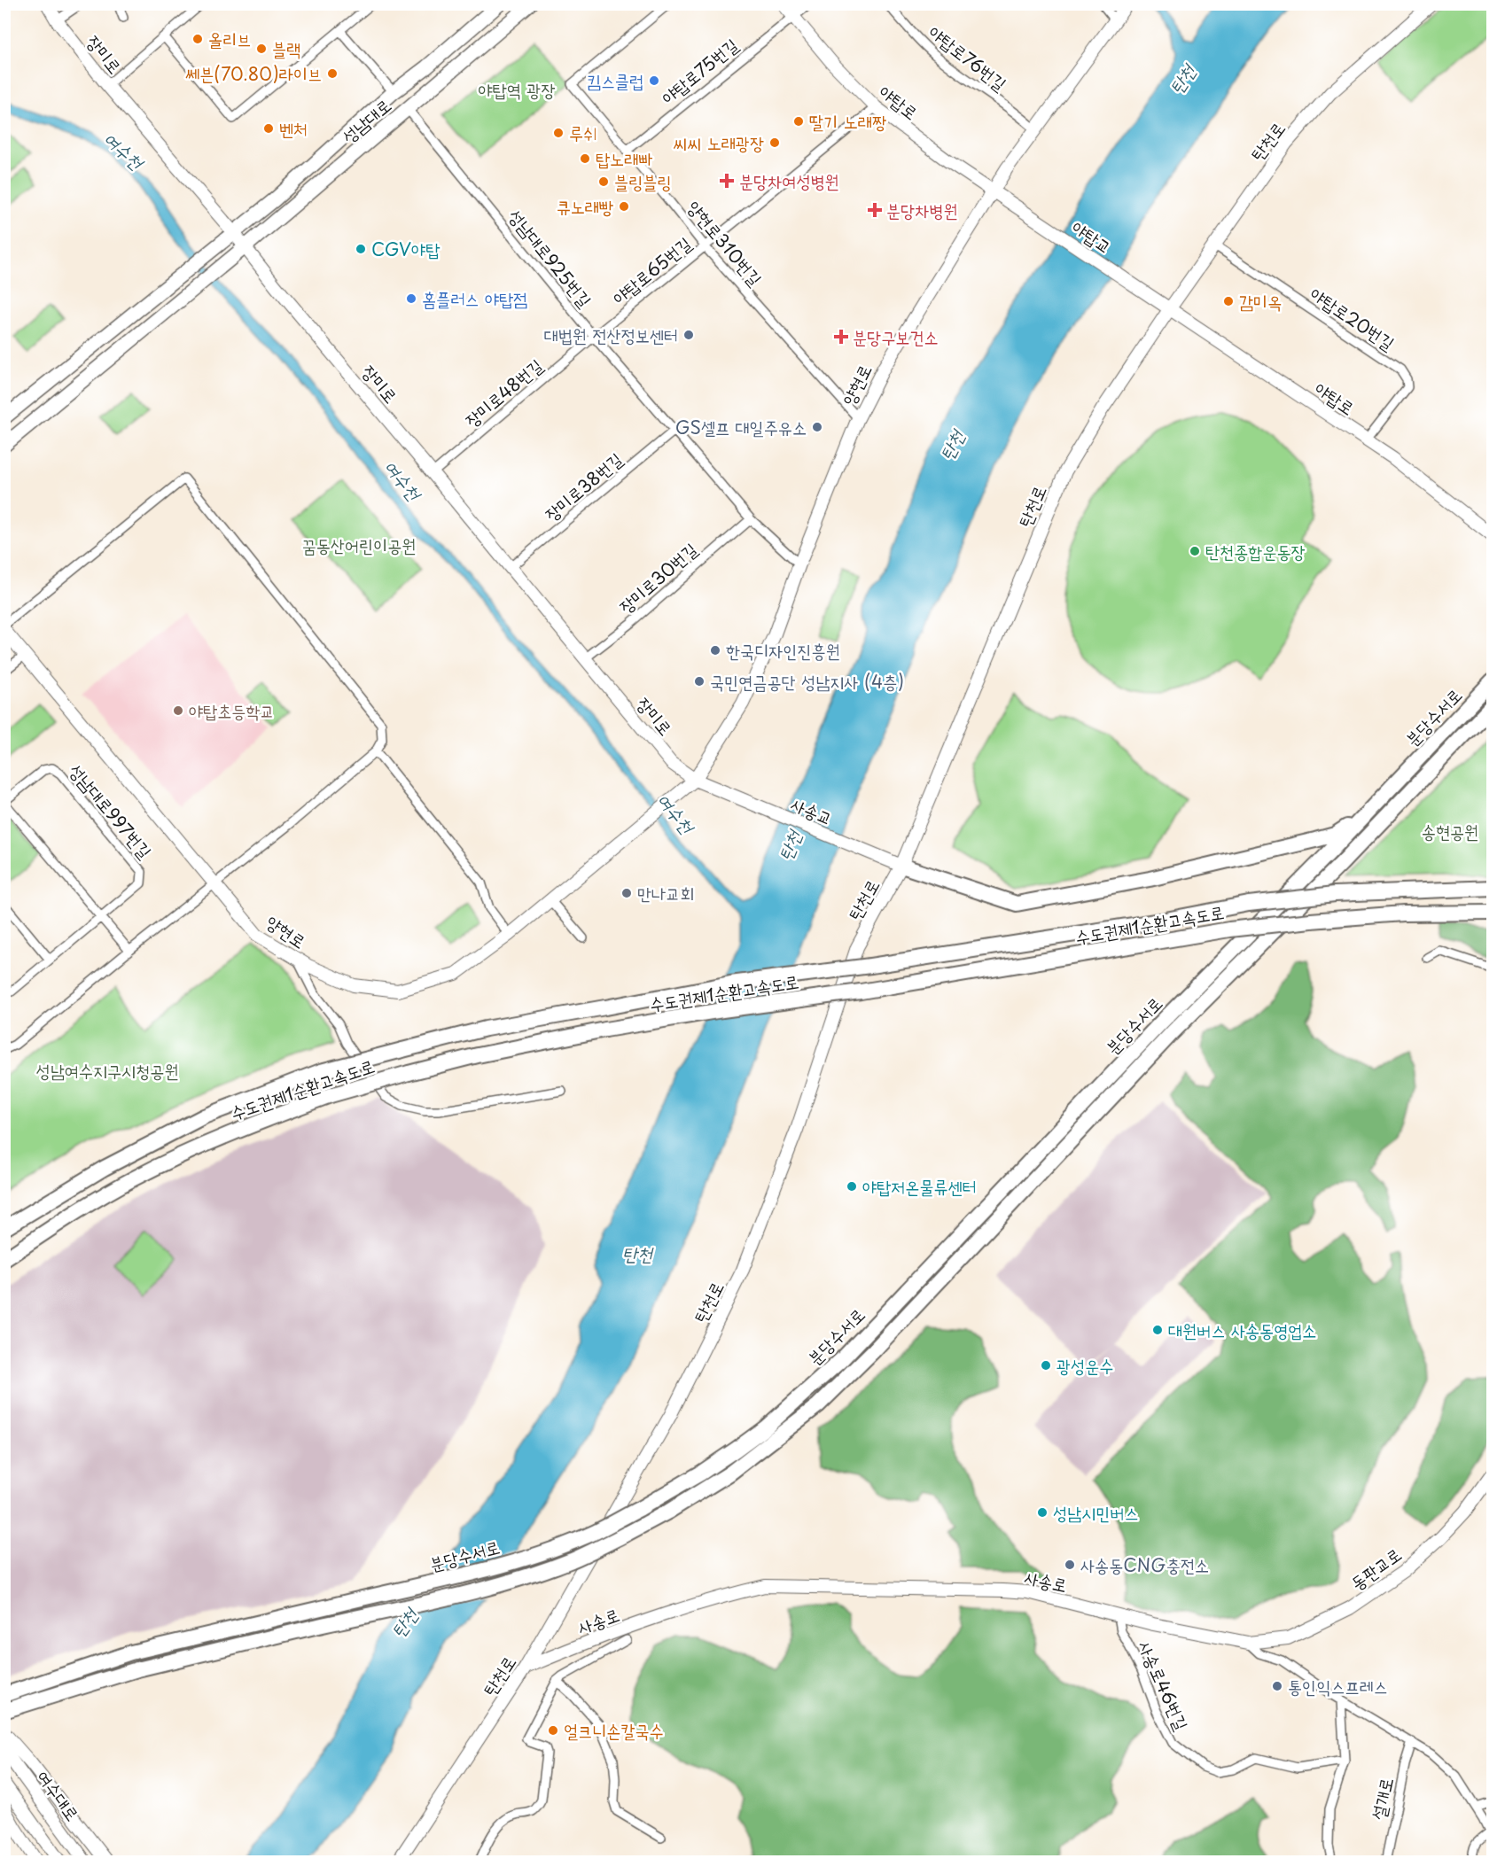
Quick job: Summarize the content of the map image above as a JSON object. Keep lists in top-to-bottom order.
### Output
{
  "streets": {
    "highway": ["분당수서로", "수도권제1순환고속도로"],
    "main road": [
      "장미로",
      "야탑로",
      "성남대로",
      "탄천로",
      "야탑교",
      "양현로",
      "사송교",
      "동판교로",
      "사송로",
      "여수대로"
    ],
    "street": [
      "야탑로76번길",
      "야탑로75번길",
      "양현로310번길",
      "성남대로925번길",
      "야탑로65번길",
      "야탑로20번길",
      "장미로48번길",
      "장미로38번길",
      "장미로30번길",
      "성남대로997번길",
      "사송로46번길",
      "설개로"
    ]
  },
  "crossings": [
    ["장미로", "성남대로"],
    ["장미로", "양현로"],
    ["장미로", "장미로48번길"],
    ["장미로", "장미로38번길"],
    ["장미로", "장미로30번길"],
    ["장미로", "사송교"],
    ["야탑로76번길", "양현로"],
    ["야탑로75번길", "야탑로"],
    ["야탑로75번길", "양현로310번길"],
    ["야탑로", "탄천로"],
    ["야탑로", "야탑교"],
    ["야탑로", "야탑로65번길"],
    ["야탑로", "야탑로20번길"],
    ["야탑로", "양현로"],
    ["성남대로", "성남대로925번길"],
    ["탄천로", "야탑로20번길"],
    ["탄천로", "사송교"],
    ["탄천로", "사송로"],
    ["양현로310번길", "야탑로65번길"],
    ["양현로310번길", "양현로"],
    ["성남대로925번길", "야탑로65번길"],
    ["성남대로925번길", "양현로"],
    ["성남대로925번길", "장미로48번길"],
    ["성남대로925번길", "장미로38번길"],
    ["성남대로925번길", "장미로30번길"],
    ["야탑로65번길", "장미로48번길"],
    ["동판교로", "사송로"],
    ["사송로", "사송로46번길"],
    ["사송로", "설개로"]
  ],
  "water": ["탄천", "여수천"],
  "parks": [
    "야탑역 광장",
    "꿈동산어린이공원",
    "송현공원",
    "성남여수지구시청공원"
  ],
  "places": {
    "other": [
      "올리브",
      "블랙",
      "쎄븐(70.80)라이브",
      "킴스클럽",
      "딸기 노래짱",
      "벤처",
      "루쉬",
      "씨씨 노래광장",
      "탑노래빠",
      "블링블링",
      "큐노래빵",
      "CGV야탑",
      "홈플러스 야탑점",
      "감미옥",
      "대법원 전산정보센터",
      "GS셀프 대일주유소",
      "탄천종합운동장",
      "한국디자인진흥원",
      "국민연금공단 성남지사 (4층)",
      "야탑초등학교",
      "만나교회",
      "야탑저온물류센터",
      "대원버스 사송동영업소",
      "광성운수",
      "성남시민버스",
      "사송동CNG충전소",
      "통인익스프레스",
      "얼크니손칼국수"
    ],
    "health": ["분당차여성병원", "분당차병원", "분당구보건소"]
  }
}
